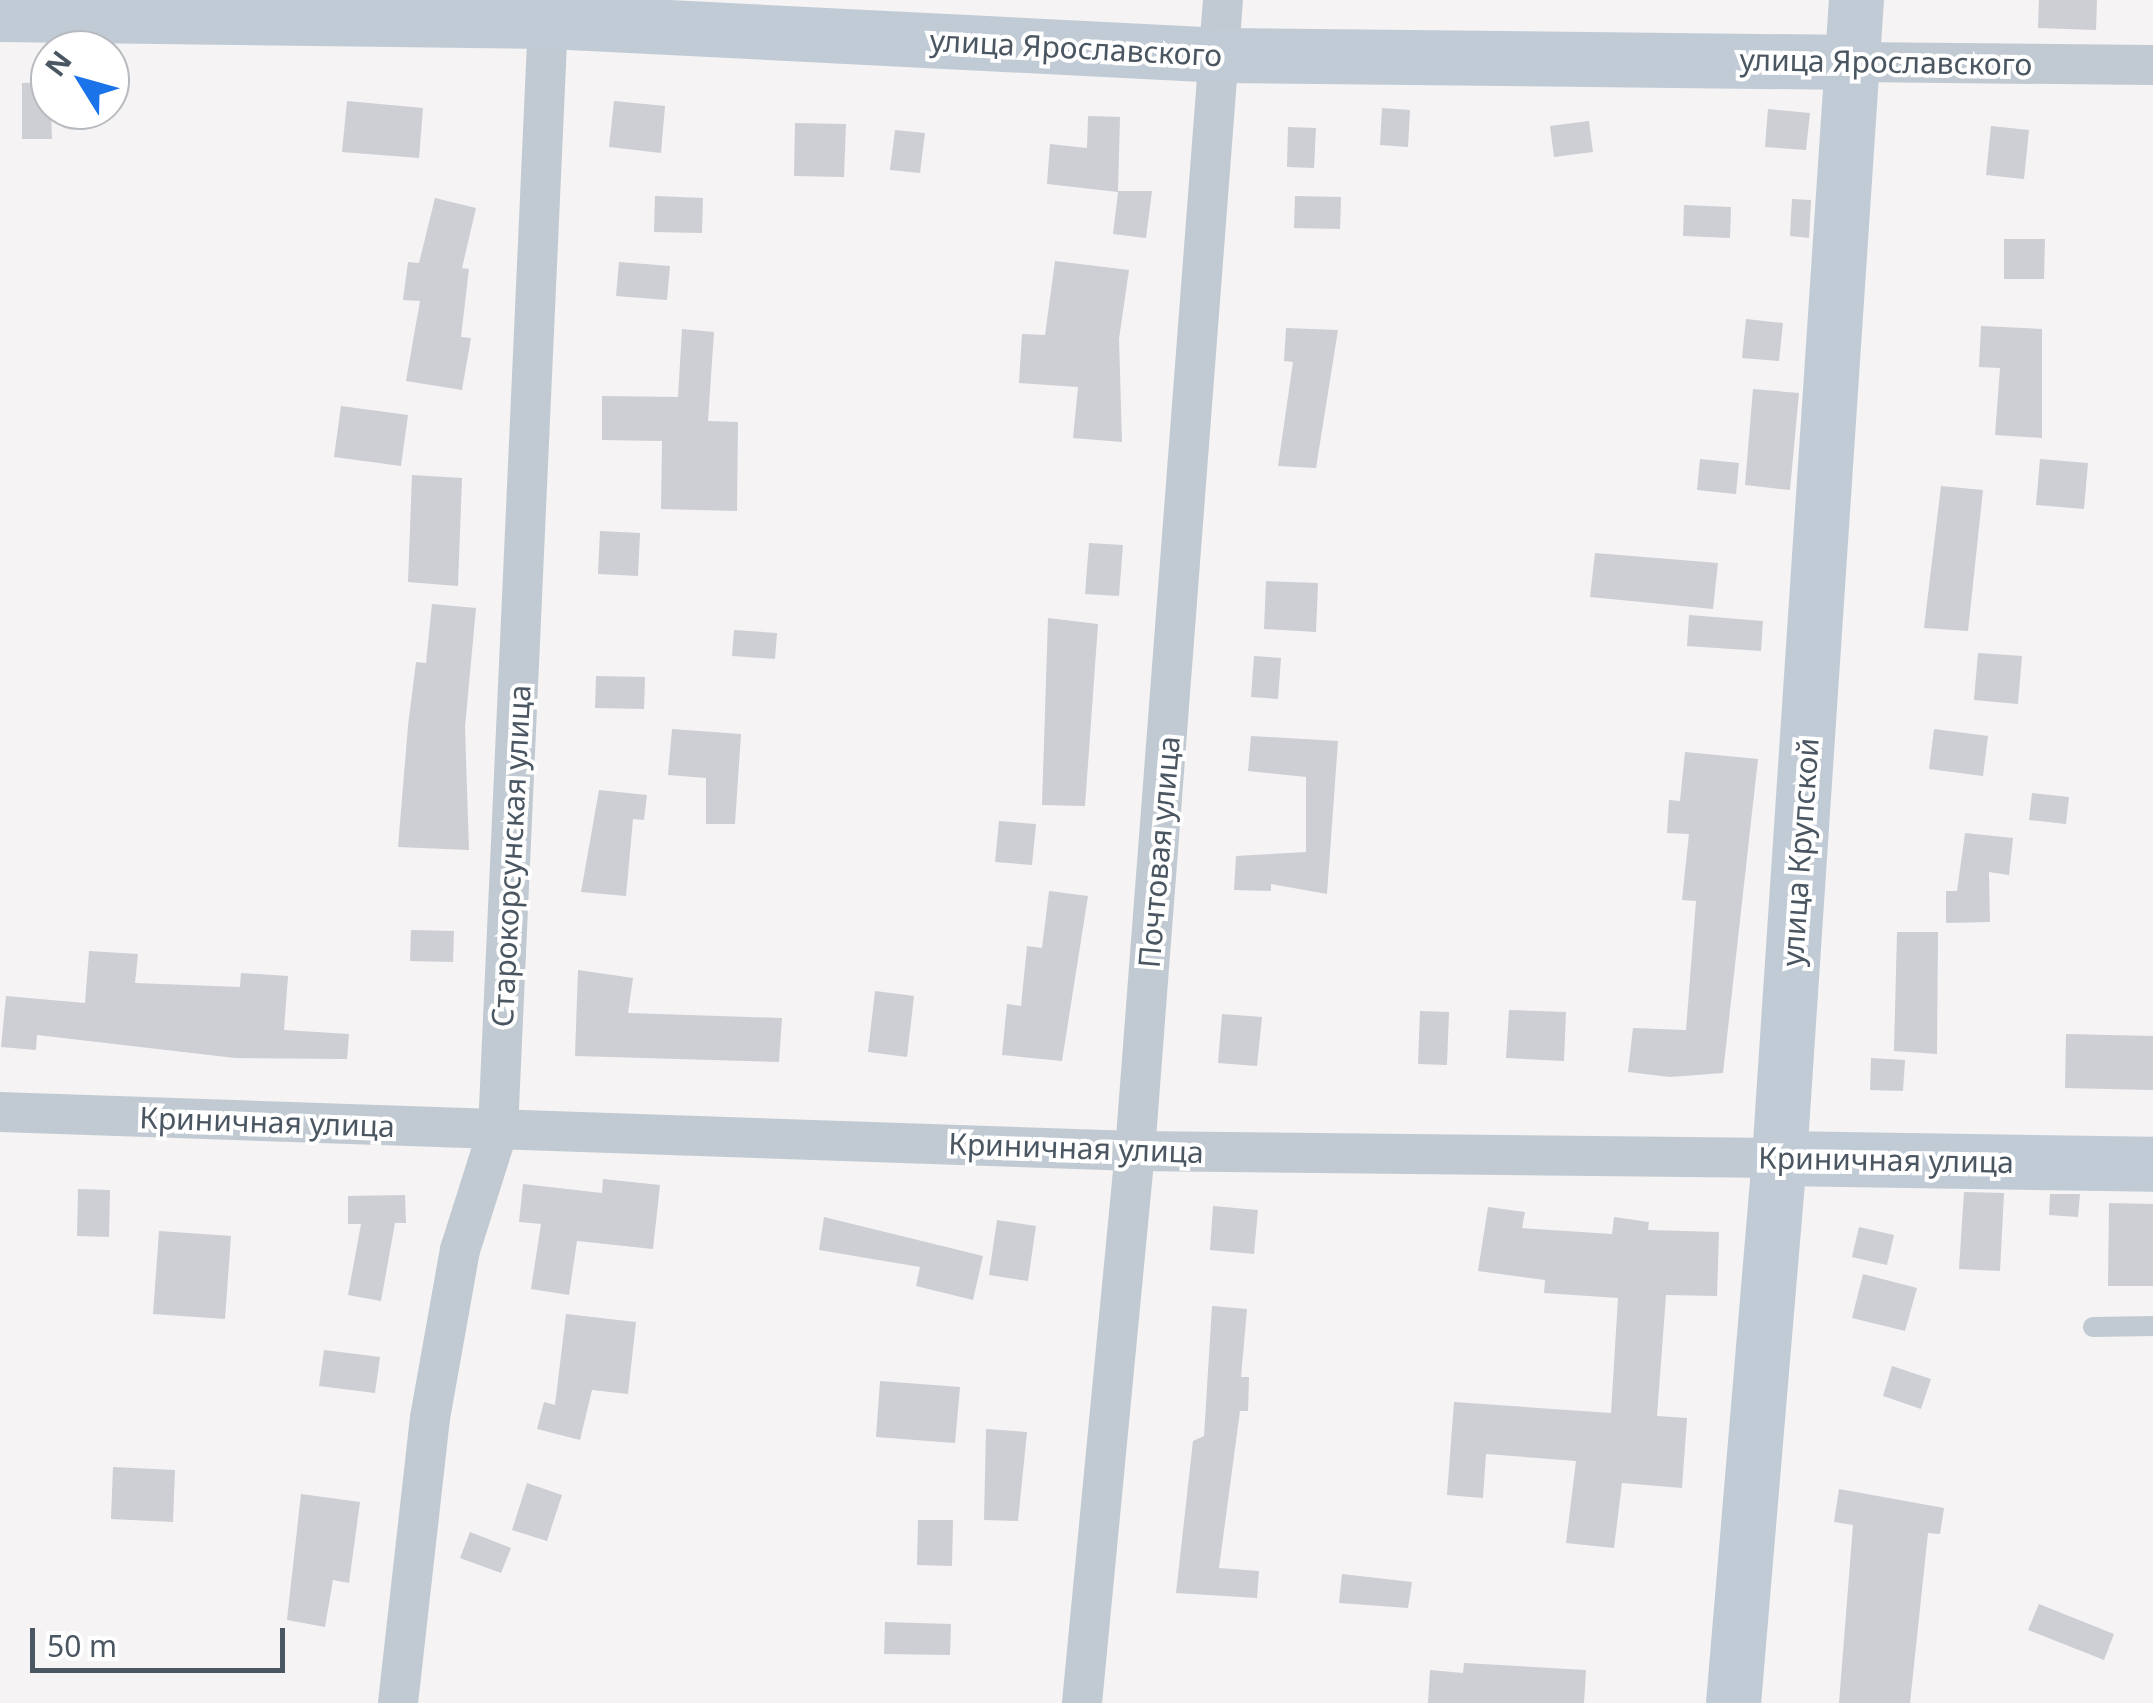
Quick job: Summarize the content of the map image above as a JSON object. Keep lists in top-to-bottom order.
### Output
{
  "streets": {
    "street": [
      "улица Ярославского",
      "Почтовая улица",
      "улица Крупской",
      "Старокорсунская улица",
      "Криничная улица"
    ]
  },
  "crossings": [
    ["улица Ярославского", "Почтовая улица"],
    ["улица Ярославского", "улица Крупской"],
    ["улица Ярославского", "Старокорсунская улица"],
    ["Почтовая улица", "Криничная улица"],
    ["улица Крупской", "Криничная улица"],
    ["Старокорсунская улица", "Криничная улица"]
  ],
  "scale_bar": "50 m",
  "north": "top left"
}
